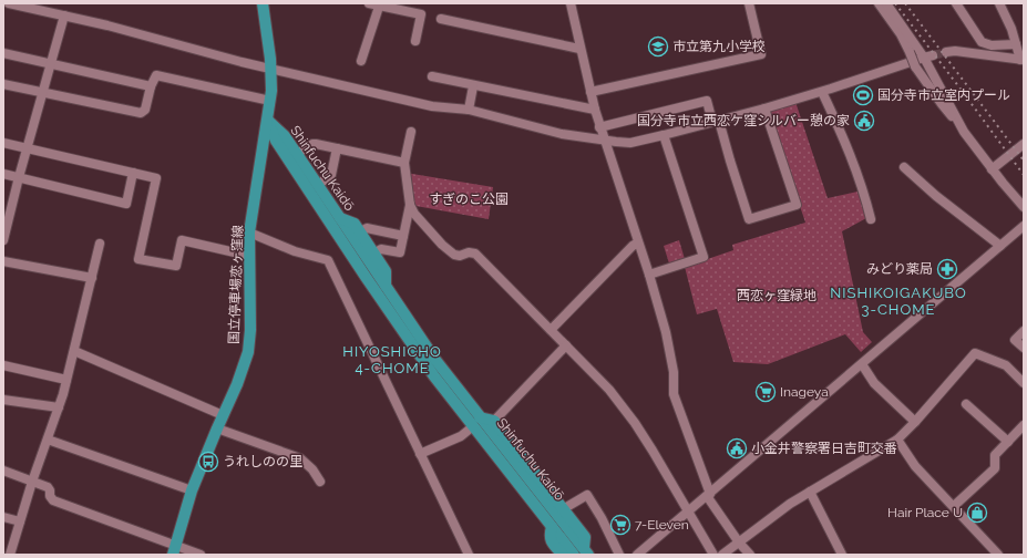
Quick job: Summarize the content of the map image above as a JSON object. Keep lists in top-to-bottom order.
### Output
{
  "streets": {
    "main road": ["Shinfuchu Kaidō", "国立停車場恋ヶ窪線"]
  },
  "crossings": [
    ["Shinfuchu Kaidō", "国立停車場恋ヶ窪線"]
  ],
  "districts": ["NISHIKOIGAKUBO 3-CHOME", "HIYOSHICHO 4-CHOME"],
  "parks": ["すぎのこ公園", "西恋ヶ窪緑地"],
  "places": {
    "school or university": ["市立第九小学校"],
    "sports": ["国分寺市立室内プール"],
    "public building": ["国分寺市立西恋ケ窪シルバー憩の家", "小金井警察署日吉町交番"],
    "pharmacy": ["みどり薬局"],
    "supermarket": ["Inageya", "7-Eleven"],
    "bus stop": ["うれしのの里"],
    "shop": ["Hair Place U"]
  }
}
